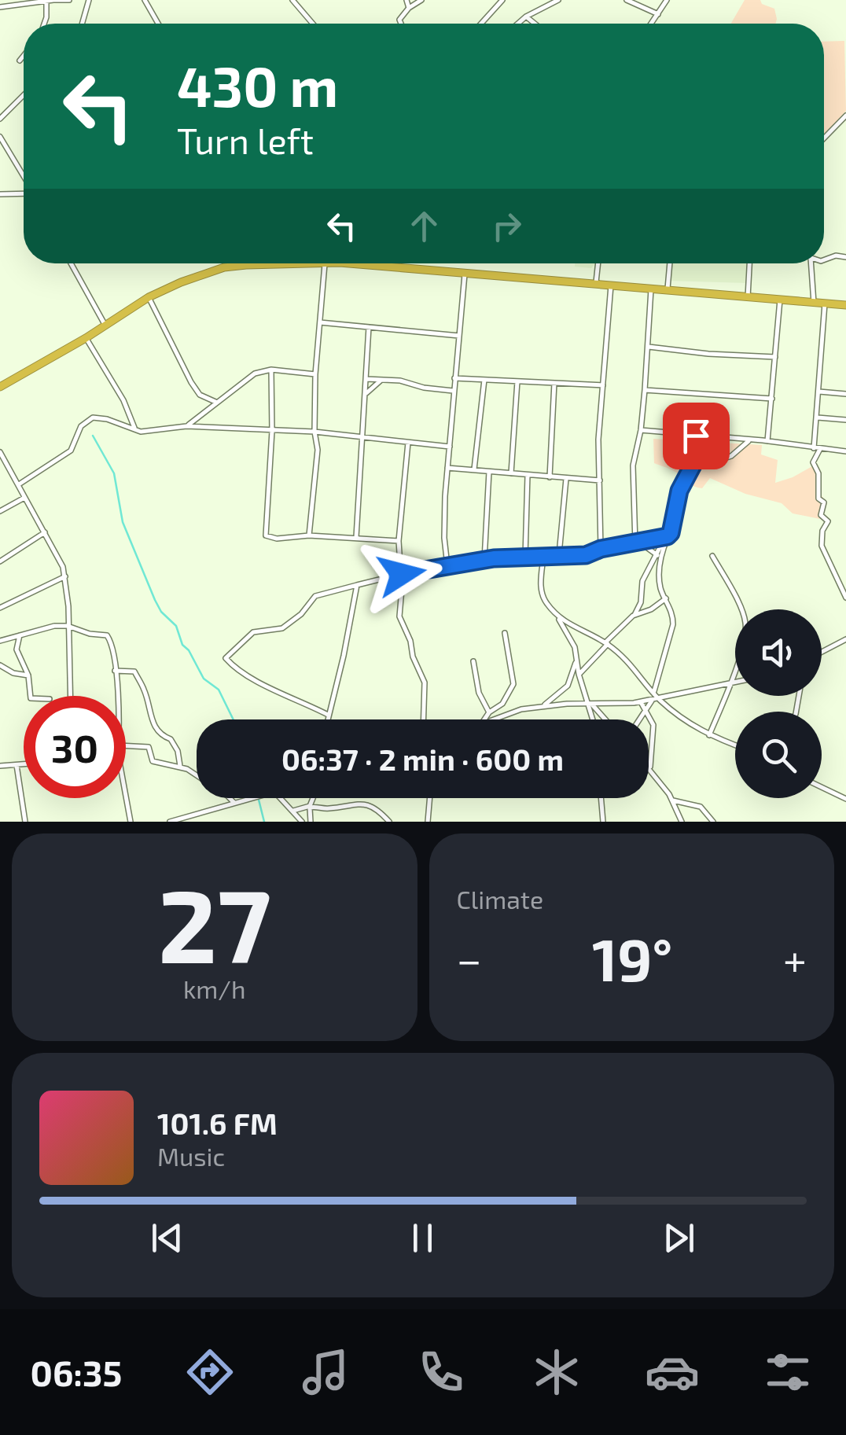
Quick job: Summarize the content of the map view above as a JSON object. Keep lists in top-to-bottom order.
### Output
{
  "page": {
    "turn": ["430 m", "Turn left"],
    "limit": "30",
    "trip": "06:37 · 2 min · 600 m",
    "tile": [
      ["27", "km/h"],
      "Climate"
    ],
    "heat": ["−", "19°", "+"],
    "song": ["101.6 FM", "Music"],
    "tabs": "06:35"
  }
}
